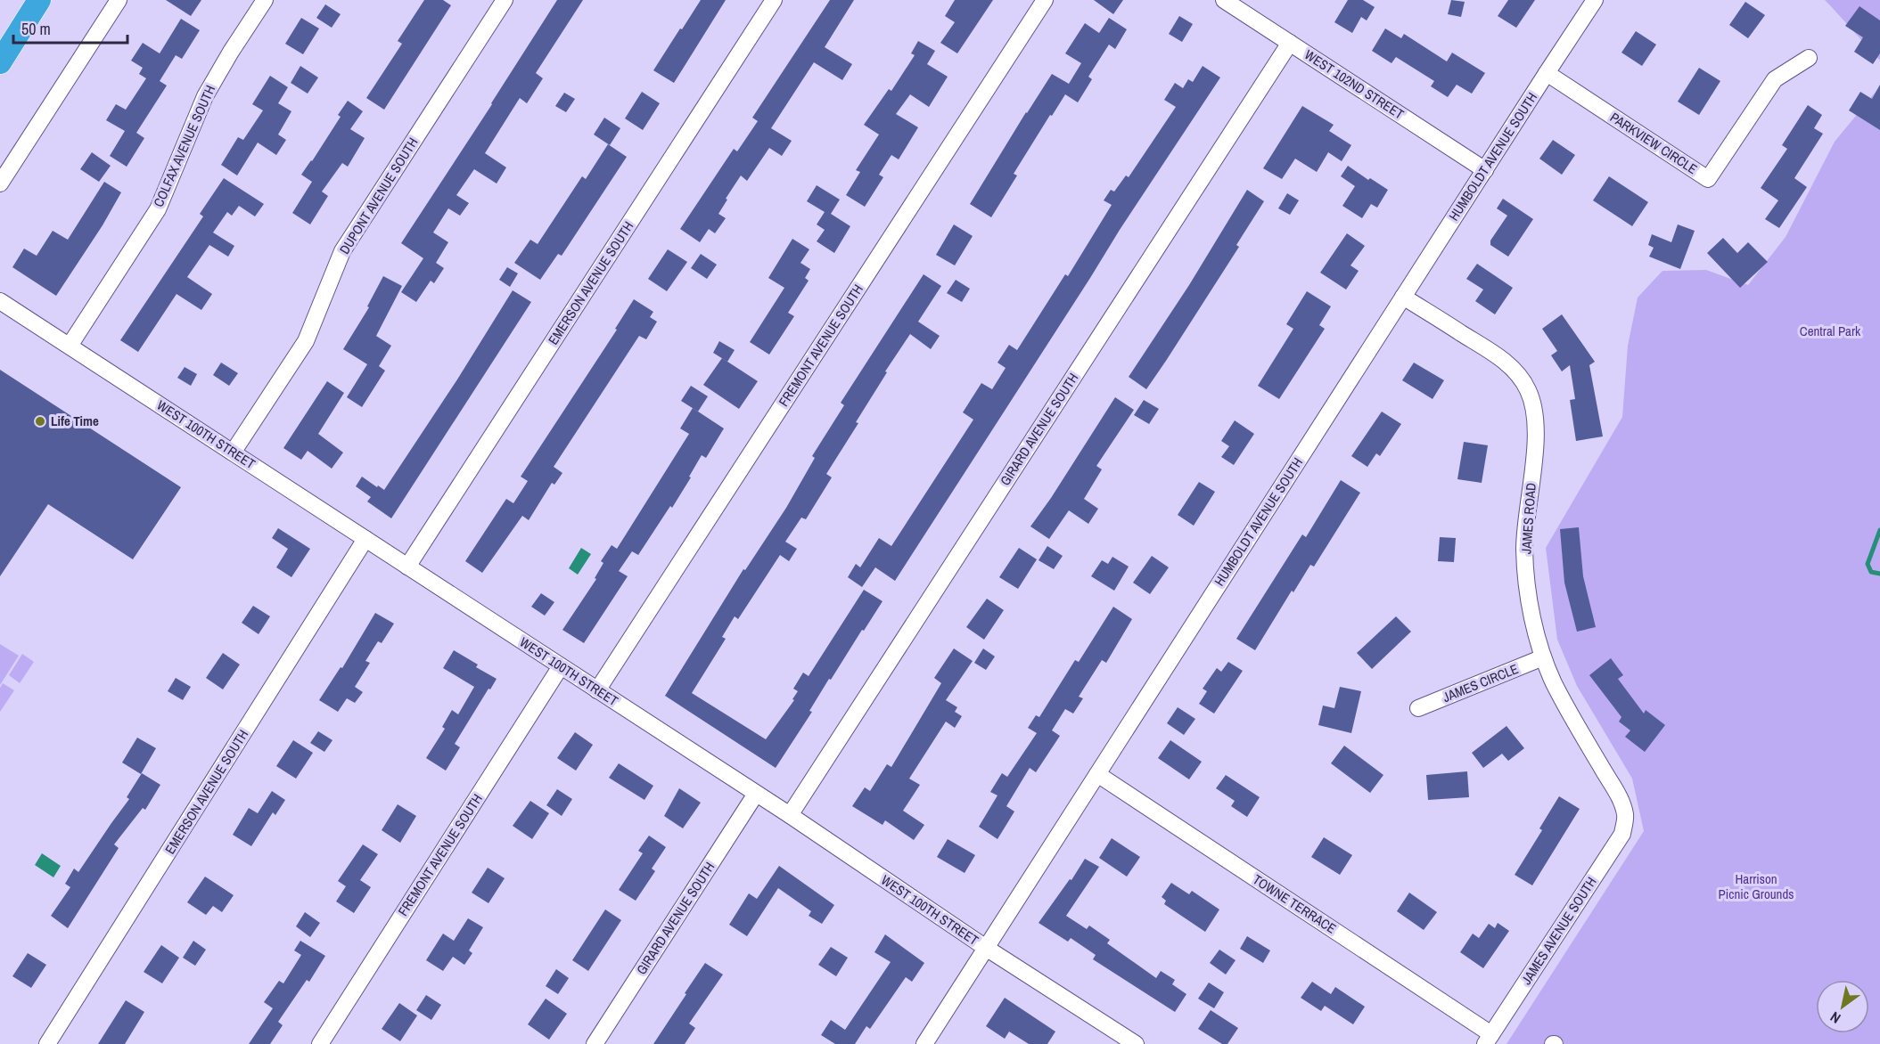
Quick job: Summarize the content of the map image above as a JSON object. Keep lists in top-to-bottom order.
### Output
{
  "streets": {
    "street": [
      "WEST 102ND STREET",
      "PARKVIEW CIRCLE",
      "COLFAX AVENUE SOUTH",
      "HUMBOLDT AVENUE SOUTH",
      "DUPONT AVENUE SOUTH",
      "EMERSON AVENUE SOUTH",
      "FREMONT AVENUE SOUTH",
      "GIRARD AVENUE SOUTH",
      "WEST 100TH STREET",
      "JAMES ROAD",
      "JAMES CIRCLE",
      "TOWNE TERRACE",
      "JAMES AVENUE SOUTH"
    ]
  },
  "crossings": [
    ["WEST 102ND STREET", "HUMBOLDT AVENUE SOUTH"],
    ["WEST 102ND STREET", "GIRARD AVENUE SOUTH"],
    ["PARKVIEW CIRCLE", "HUMBOLDT AVENUE SOUTH"],
    ["COLFAX AVENUE SOUTH", "WEST 100TH STREET"],
    ["HUMBOLDT AVENUE SOUTH", "WEST 100TH STREET"],
    ["HUMBOLDT AVENUE SOUTH", "JAMES ROAD"],
    ["HUMBOLDT AVENUE SOUTH", "TOWNE TERRACE"],
    ["DUPONT AVENUE SOUTH", "WEST 100TH STREET"],
    ["EMERSON AVENUE SOUTH", "WEST 100TH STREET"],
    ["FREMONT AVENUE SOUTH", "WEST 100TH STREET"],
    ["GIRARD AVENUE SOUTH", "WEST 100TH STREET"],
    ["JAMES ROAD", "JAMES CIRCLE"],
    ["JAMES ROAD", "JAMES AVENUE SOUTH"],
    ["TOWNE TERRACE", "JAMES AVENUE SOUTH"]
  ],
  "parks": ["Central Park", "Harrison Picnic Grounds"],
  "places": ["Life Time"],
  "scale_bar": "50 m",
  "north": "bottom left"
}
